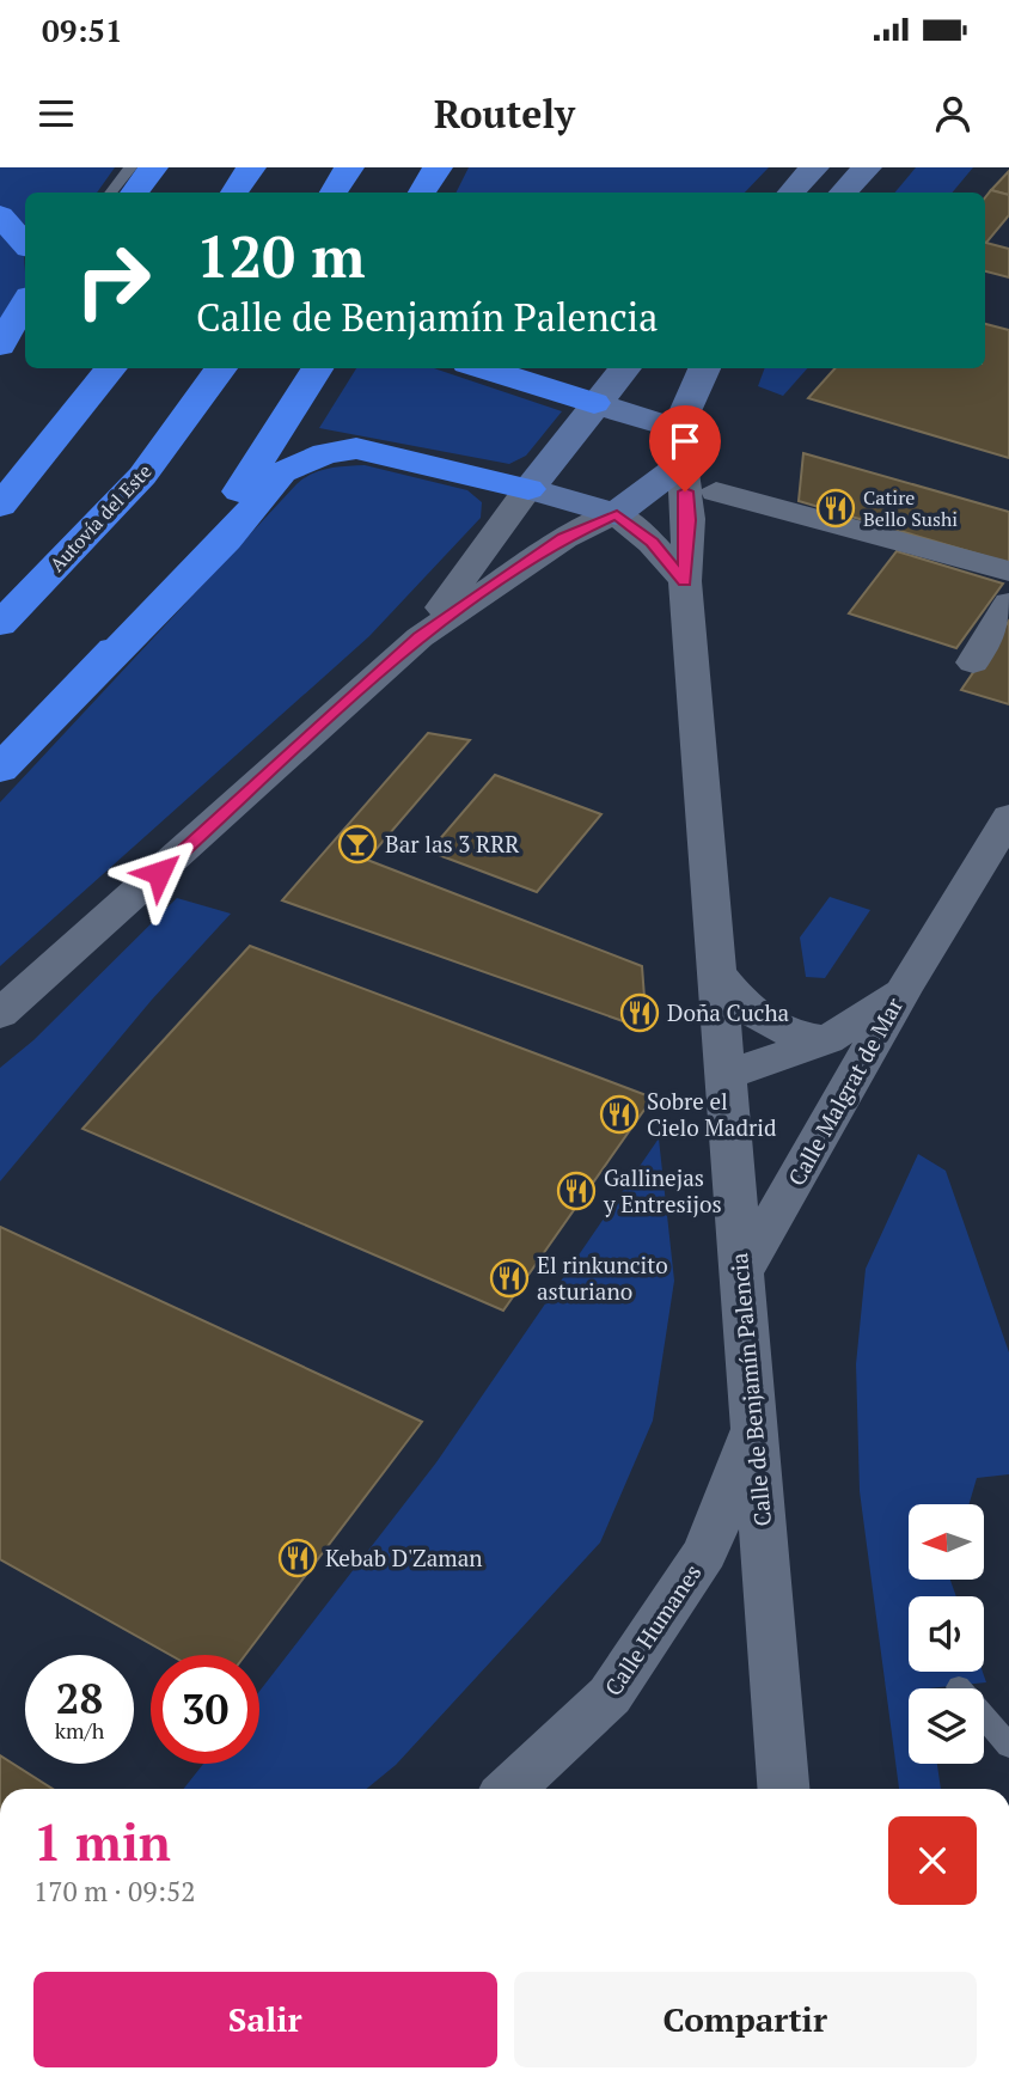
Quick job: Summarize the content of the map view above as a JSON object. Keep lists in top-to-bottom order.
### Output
{
  "streets": {
    "highway": ["Autovía del Este"],
    "street": ["Calle Malgrat de Mar", "Calle de Benjamín Palencia", "Calle Humanes"]
  },
  "crossings": [
    ["Calle Malgrat de Mar", "Calle de Benjamín Palencia"],
    ["Calle de Benjamín Palencia", "Calle Humanes"]
  ],
  "places": {
    "restaurant": [
      "Catire Bello Sushi",
      "Doña Cucha",
      "Sobre el Cielo Madrid",
      "Gallinejas y Entresijos",
      "El rinkuncito asturiano",
      "Kebab D'Zaman"
    ],
    "bar": ["Bar las 3 RRR"]
  },
  "north": "left",
  "page": {
    "status": "09:51",
    "header": "Routely",
    "turn": ["120 m", "Calle de Benjamín Palencia"],
    "speed": "28 km/h",
    "limit": "30",
    "heading": ["1 min", "170 m · 09:52"],
    "buttons": ["Salir", "Compartir"]
  }
}
